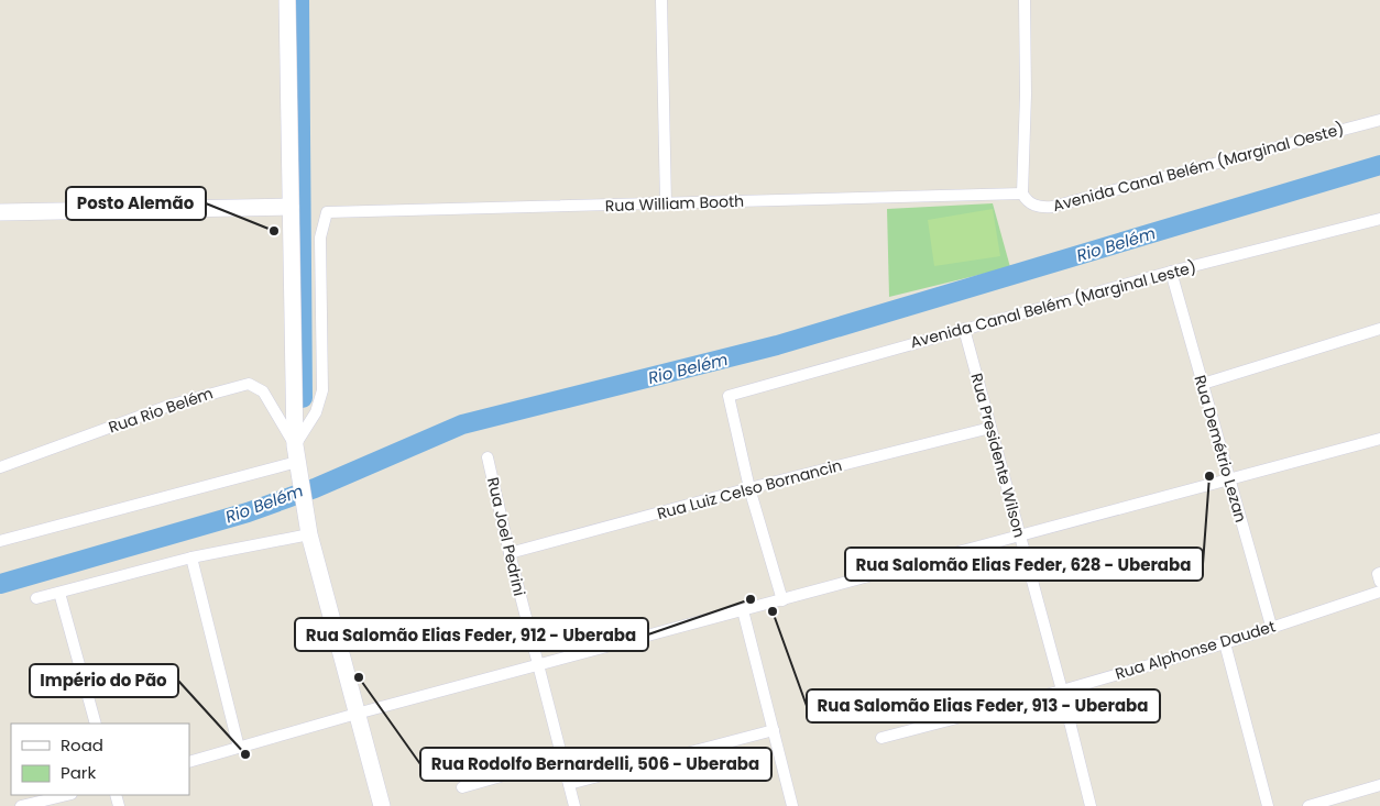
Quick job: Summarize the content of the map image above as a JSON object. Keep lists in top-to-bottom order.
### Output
{
  "streets": {
    "street": [
      "Avenida Canal Belém (Marginal Oeste)",
      "Rua William Booth",
      "Avenida Canal Belém (Marginal Leste)",
      "Rua Rio Belém",
      "Rua Demétrio Lezan",
      "Rua Presidente Wilson",
      "Rua Luiz Celso Bornancin",
      "Rua Joel Pedrini",
      "Rua Alphonse Daudet"
    ]
  },
  "crossings": [
    ["Avenida Canal Belém (Marginal Oeste)", "Rua William Booth"],
    ["Rua William Booth", "Rua Rio Belém"],
    ["Avenida Canal Belém (Marginal Leste)", "Rua Demétrio Lezan"],
    ["Avenida Canal Belém (Marginal Leste)", "Rua Presidente Wilson"],
    ["Avenida Canal Belém (Marginal Leste)", "Rua Luiz Celso Bornancin"],
    ["Rua Demétrio Lezan", "Rua Alphonse Daudet"],
    ["Rua Presidente Wilson", "Rua Luiz Celso Bornancin"],
    ["Rua Presidente Wilson", "Rua Alphonse Daudet"],
    ["Rua Luiz Celso Bornancin", "Rua Joel Pedrini"]
  ],
  "water": ["Rio Belém"],
  "places": [
    "Posto Alemão",
    "Rua Salomão Elias Feder, 628 - Uberaba",
    "Rua Salomão Elias Feder, 912 - Uberaba",
    "Rua Salomão Elias Feder, 913 - Uberaba",
    "Rua Rodolfo Bernardelli, 506 - Uberaba",
    "Império do Pão"
  ],
  "legend": ["Road", "Park"]
}
